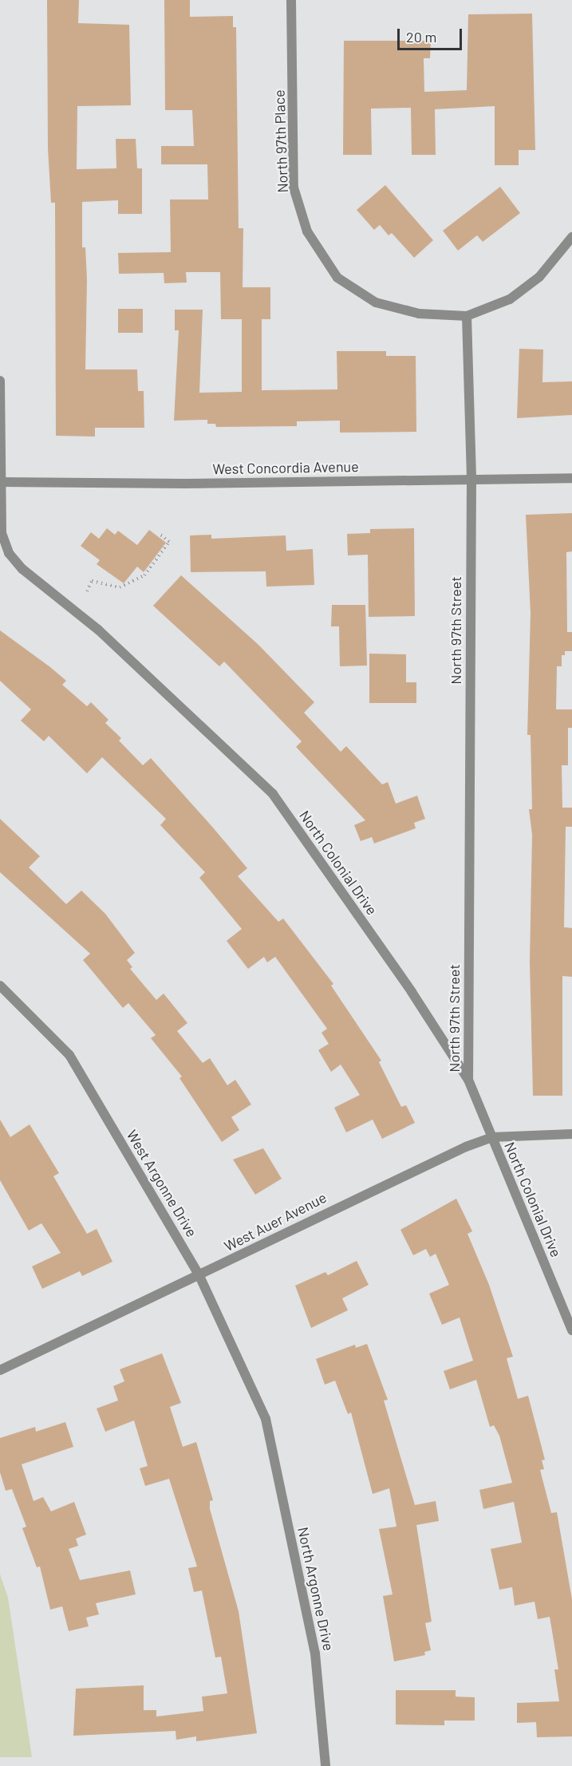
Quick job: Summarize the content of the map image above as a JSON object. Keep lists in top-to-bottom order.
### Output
{
  "streets": {
    "street": [
      "North 97th Place",
      "West Concordia Avenue",
      "North 97th Street",
      "North Colonial Drive",
      "West Argonne Drive",
      "West Auer Avenue",
      "North Argonne Drive"
    ]
  },
  "crossings": [
    ["North 97th Place", "North 97th Street"],
    ["West Concordia Avenue", "North 97th Street"],
    ["West Concordia Avenue", "North Colonial Drive"],
    ["North 97th Street", "North Colonial Drive"],
    ["North Colonial Drive", "West Auer Avenue"],
    ["West Argonne Drive", "West Auer Avenue"],
    ["West Argonne Drive", "North Argonne Drive"]
  ],
  "scale_bar": "20 m"
}
